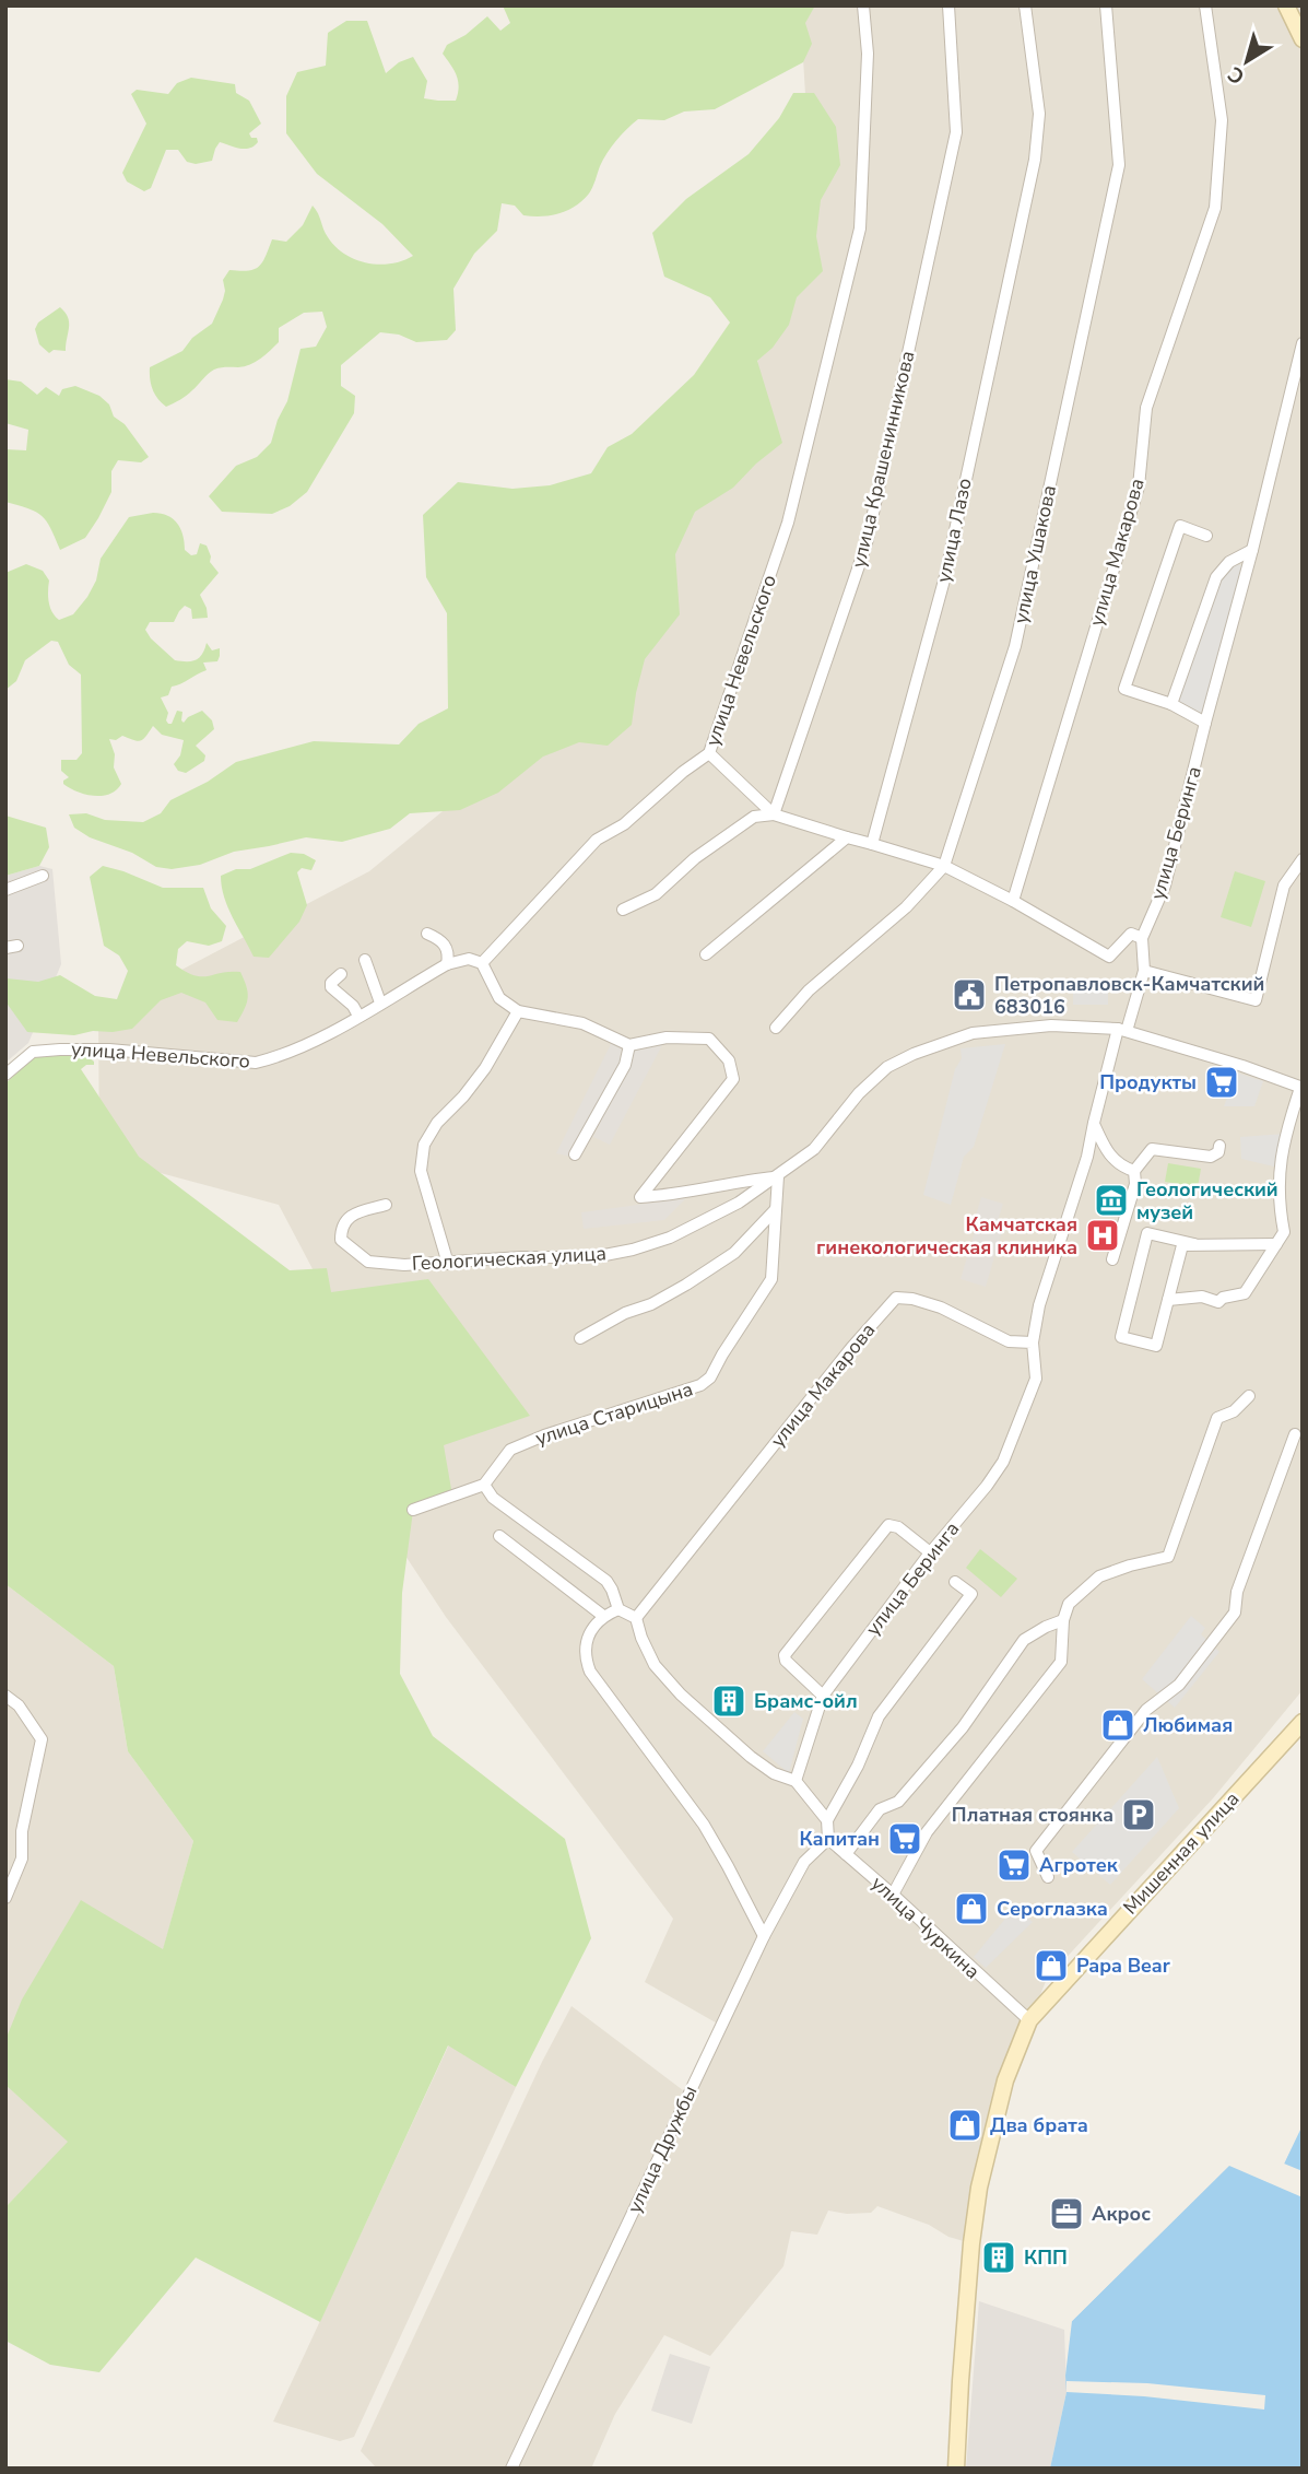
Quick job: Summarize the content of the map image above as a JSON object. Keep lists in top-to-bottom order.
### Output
{
  "streets": {
    "main road": ["Мишенная улица"],
    "street": [
      "улица Крашенинникова",
      "улица Лазо",
      "улица Макарова",
      "улица Ушакова",
      "улица Невельского",
      "улица Беринга",
      "Геологическая улица",
      "улица Старицына",
      "улица Чуркина",
      "улица Дружбы"
    ]
  },
  "crossings": [
    ["улица Макарова", "улица Беринга"],
    ["улица Беринга", "Геологическая улица"],
    ["Геологическая улица", "улица Старицына"],
    ["Мишенная улица", "улица Чуркина"],
    ["улица Чуркина", "улица Дружбы"]
  ],
  "places": {
    "public building": ["Петропавловск-Камчатский 683016"],
    "supermarket": ["Продукты", "Капитан", "Агротек"],
    "museum": ["Геологический музей"],
    "hospital": ["Камчатская гинекологическая клиника"],
    "building": ["Брамс-ойл", "КПП"],
    "shop": [
      "Любимая",
      "Сероглазка",
      "Papa Bear",
      "Два брата"
    ],
    "parking": ["Платная стоянка"],
    "office": ["Акрос"]
  },
  "north": "bottom left"
}
